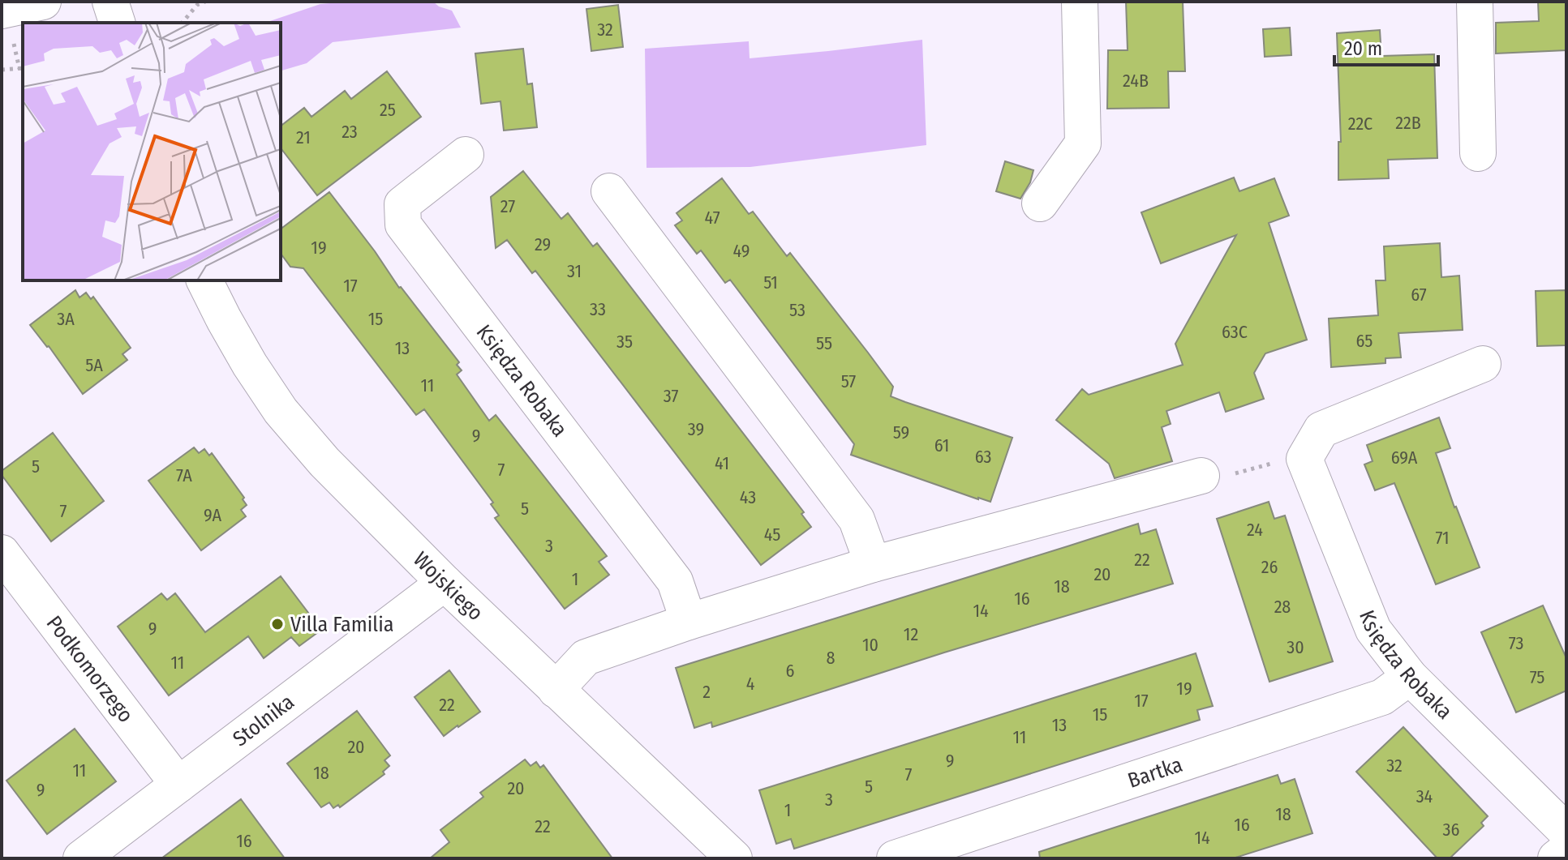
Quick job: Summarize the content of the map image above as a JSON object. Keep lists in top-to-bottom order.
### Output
{
  "streets": {
    "street": [
      "Księdza Robaka",
      "Wojskiego",
      "Podkomorzego",
      "Stolnika",
      "Bartka"
    ]
  },
  "crossings": [
    ["Księdza Robaka", "Bartka"],
    ["Wojskiego", "Stolnika"],
    ["Podkomorzego", "Stolnika"]
  ],
  "places": ["Villa Familia"],
  "house_numbers": [
    "32",
    "24B",
    "25",
    "22B",
    "22C",
    "23",
    "21",
    "27",
    "47",
    "29",
    "19",
    "49",
    "31",
    "51",
    "17",
    "67",
    "33",
    "53",
    "3A",
    "15",
    "63C",
    "65",
    "35",
    "55",
    "13",
    "5A",
    "57",
    "11",
    "37",
    "39",
    "59",
    "9",
    "61",
    "63",
    "69A",
    "41",
    "5",
    "7",
    "7A",
    "43",
    "5",
    "7",
    "9A",
    "24",
    "45",
    "71",
    "3",
    "22",
    "26",
    "20",
    "1",
    "18",
    "16",
    "28",
    "14",
    "9",
    "12",
    "73",
    "10",
    "30",
    "8",
    "11",
    "6",
    "75",
    "4",
    "19",
    "2",
    "17",
    "22",
    "15",
    "13",
    "11",
    "20",
    "9",
    "32",
    "11",
    "18",
    "7",
    "5",
    "20",
    "9",
    "34",
    "3",
    "1",
    "18",
    "16",
    "22",
    "36",
    "14",
    "16"
  ],
  "scale_bar": "20 m"
}
